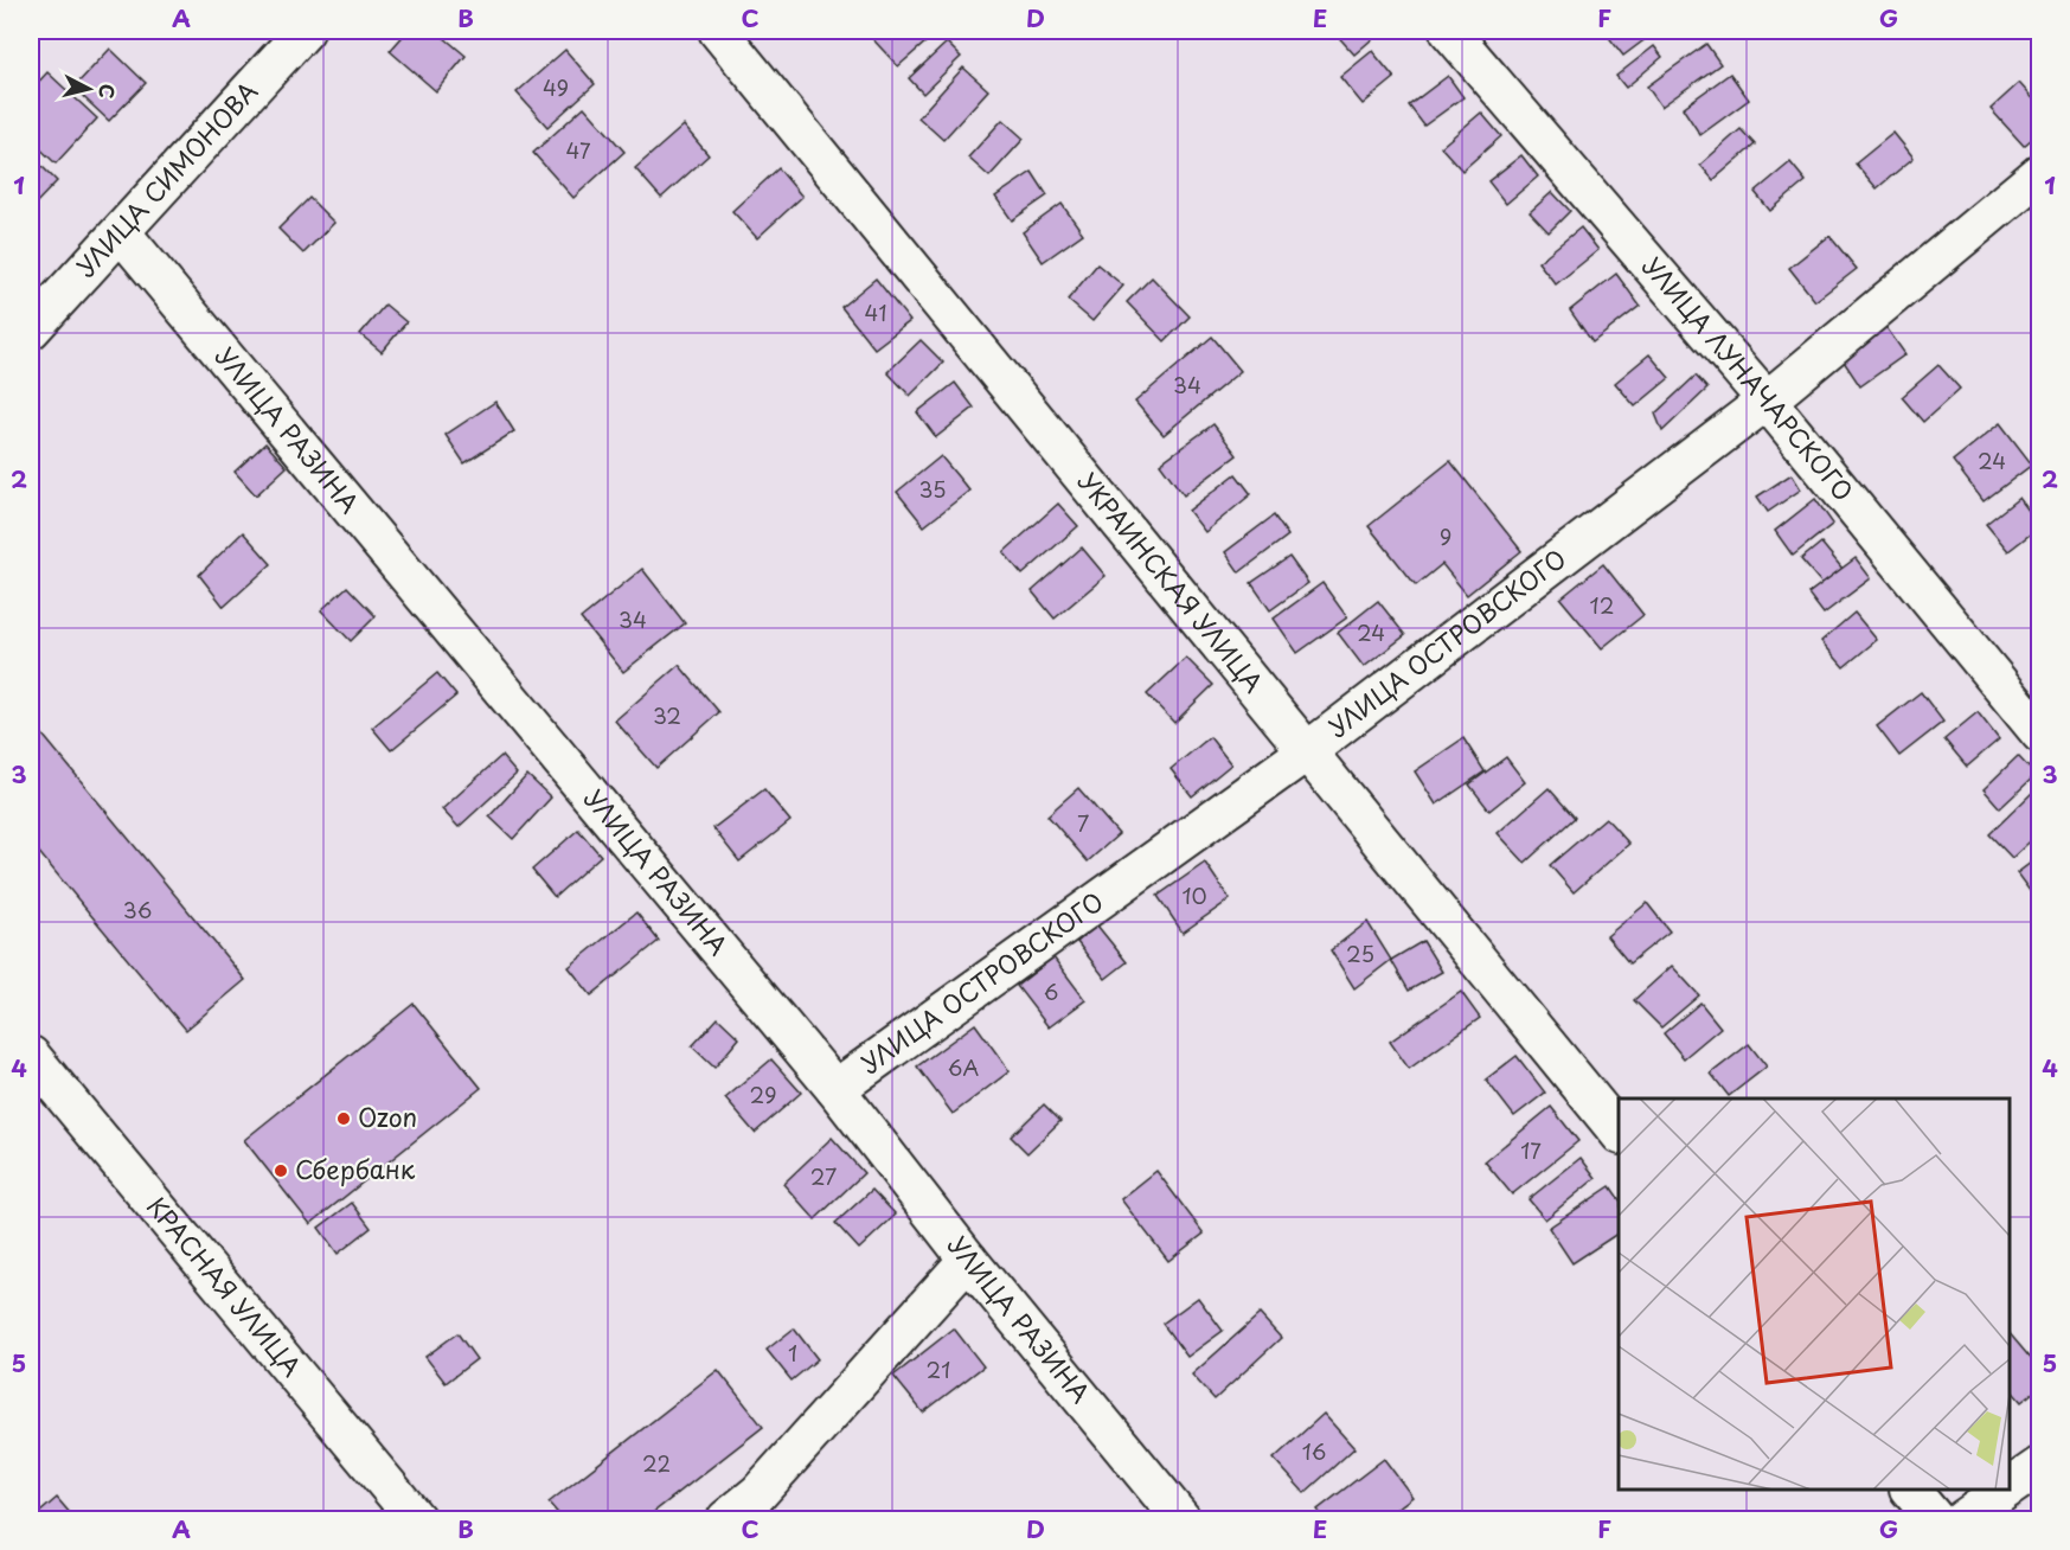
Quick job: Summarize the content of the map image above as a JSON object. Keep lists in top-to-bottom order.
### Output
{
  "streets": {
    "street": [
      "УЛИЦА СИМОНОВА",
      "УЛИЦА ЛУНАЧАРСКОГО",
      "УЛИЦА РАЗИНА",
      "УКРАИНСКАЯ УЛИЦА",
      "УЛИЦА ОСТРОВСКОГО",
      "КРАСНАЯ УЛИЦА"
    ]
  },
  "crossings": [
    ["УЛИЦА СИМОНОВА", "УЛИЦА РАЗИНА"],
    ["УЛИЦА ЛУНАЧАРСКОГО", "УЛИЦА ОСТРОВСКОГО"],
    ["УЛИЦА РАЗИНА", "УЛИЦА ОСТРОВСКОГО"],
    ["УКРАИНСКАЯ УЛИЦА", "УЛИЦА ОСТРОВСКОГО"]
  ],
  "places": ["Ozon", "Сбербанк"],
  "house_numbers": [
    "49",
    "47",
    "41",
    "34",
    "24",
    "35",
    "9",
    "12",
    "34",
    "24",
    "32",
    "7",
    "10",
    "36",
    "25",
    "6",
    "6А",
    "29",
    "17",
    "27",
    "1",
    "21",
    "16",
    "22"
  ],
  "north": "right",
  "grid": {
    "columns": [
      "A",
      "B",
      "C",
      "D",
      "E",
      "F",
      "G"
    ],
    "rows": [
      "1",
      "2",
      "3",
      "4",
      "5"
    ]
  }
}
